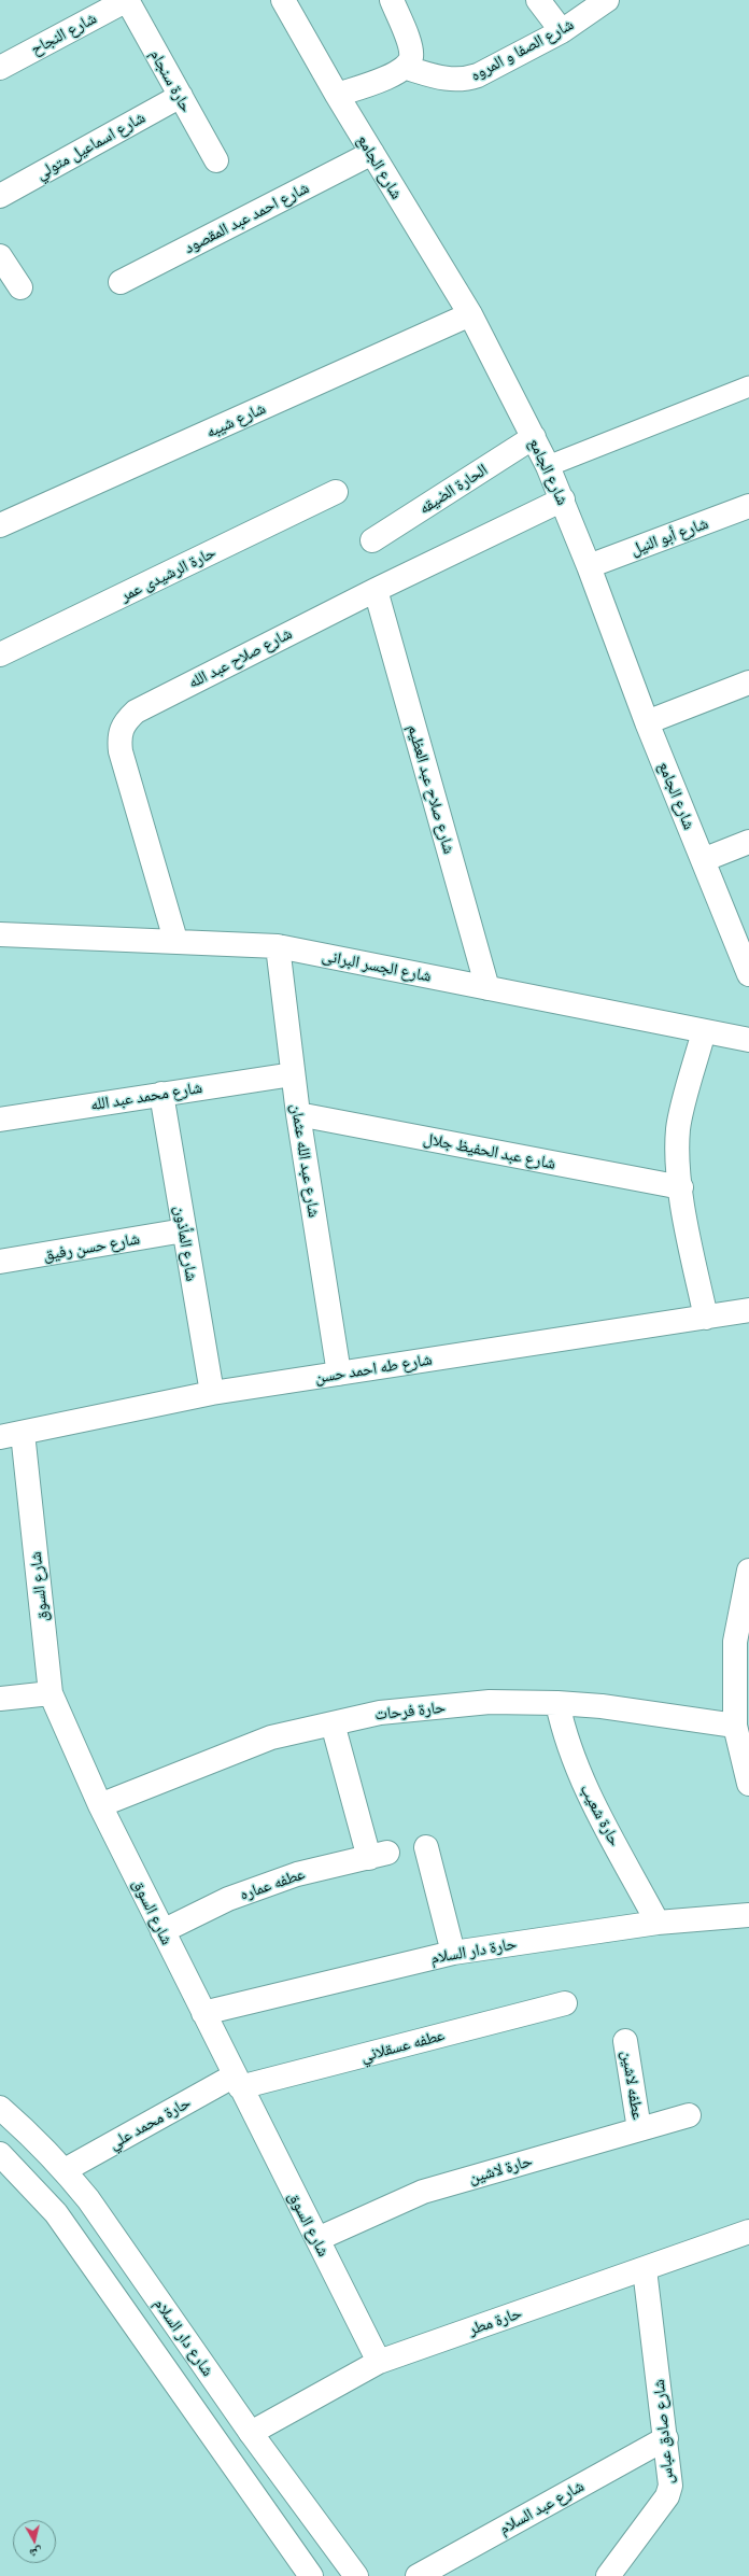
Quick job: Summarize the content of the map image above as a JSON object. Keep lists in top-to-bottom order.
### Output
{
  "streets": {
    "street": [
      "شارع النجاح",
      "شارع الصفا و المروه",
      "حارة سنجام",
      "شارع اسماعيل متولي",
      "شارع الجامع",
      "شارع احمد عبد المقصود",
      "شارع شيبه",
      "الحارة الضيقه",
      "شارع أبو النيل",
      "حارة الرشيدى عمر",
      "شارع صلاح عبد الله",
      "شارع صلاح عبد العظيم",
      "شارع الجسر البرانى",
      "شارع محمد عبد الله",
      "شارع عبد الحفيظ جلال",
      "شارع عبد الله عثمان",
      "شارع المأذون",
      "شارع حسن رفيق",
      "شارع طه احمد حسن",
      "شارع السوق",
      "حارة فرحات",
      "حارة شعيب",
      "عطفه عماره",
      "حارة دار السلام",
      "عطفه عسقلاني",
      "عطفه لاشين",
      "حارة محمد علي",
      "حارة لاشين",
      "حارة مطر",
      "شارع دار السلام",
      "شارع صادق عباس",
      "شارع عبد السلام"
    ]
  },
  "crossings": [
    ["شارع النجاح", "حارة سنجام"],
    ["حارة سنجام", "شارع اسماعيل متولي"],
    ["شارع الجامع", "شارع احمد عبد المقصود"],
    ["شارع الجامع", "شارع شيبه"],
    ["شارع الجامع", "الحارة الضيقه"],
    ["شارع الجامع", "شارع أبو النيل"],
    ["شارع الجامع", "شارع صلاح عبد الله"],
    ["شارع صلاح عبد الله", "شارع صلاح عبد العظيم"],
    ["شارع صلاح عبد الله", "شارع الجسر البرانى"],
    ["شارع صلاح عبد العظيم", "شارع الجسر البرانى"],
    ["شارع الجسر البرانى", "شارع عبد الله عثمان"],
    ["شارع محمد عبد الله", "شارع عبد الله عثمان"],
    ["شارع محمد عبد الله", "شارع المأذون"],
    ["شارع عبد الحفيظ جلال", "شارع عبد الله عثمان"],
    ["شارع عبد الله عثمان", "شارع طه احمد حسن"],
    ["شارع المأذون", "شارع حسن رفيق"],
    ["شارع المأذون", "شارع طه احمد حسن"],
    ["شارع طه احمد حسن", "شارع السوق"],
    ["شارع السوق", "حارة فرحات"],
    ["شارع السوق", "عطفه عماره"],
    ["شارع السوق", "حارة دار السلام"],
    ["شارع السوق", "عطفه عسقلاني"],
    ["شارع السوق", "حارة محمد علي"],
    ["شارع السوق", "حارة لاشين"],
    ["شارع السوق", "حارة مطر"],
    ["حارة فرحات", "حارة شعيب"],
    ["حارة فرحات", "عطفه عماره"],
    ["حارة شعيب", "حارة دار السلام"],
    ["عطفه عسقلاني", "حارة محمد علي"],
    ["عطفه لاشين", "حارة لاشين"],
    ["حارة محمد علي", "شارع دار السلام"],
    ["حارة مطر", "شارع دار السلام"],
    ["حارة مطر", "شارع صادق عباس"],
    ["شارع صادق عباس", "شارع عبد السلام"]
  ],
  "north": "bottom"
}
